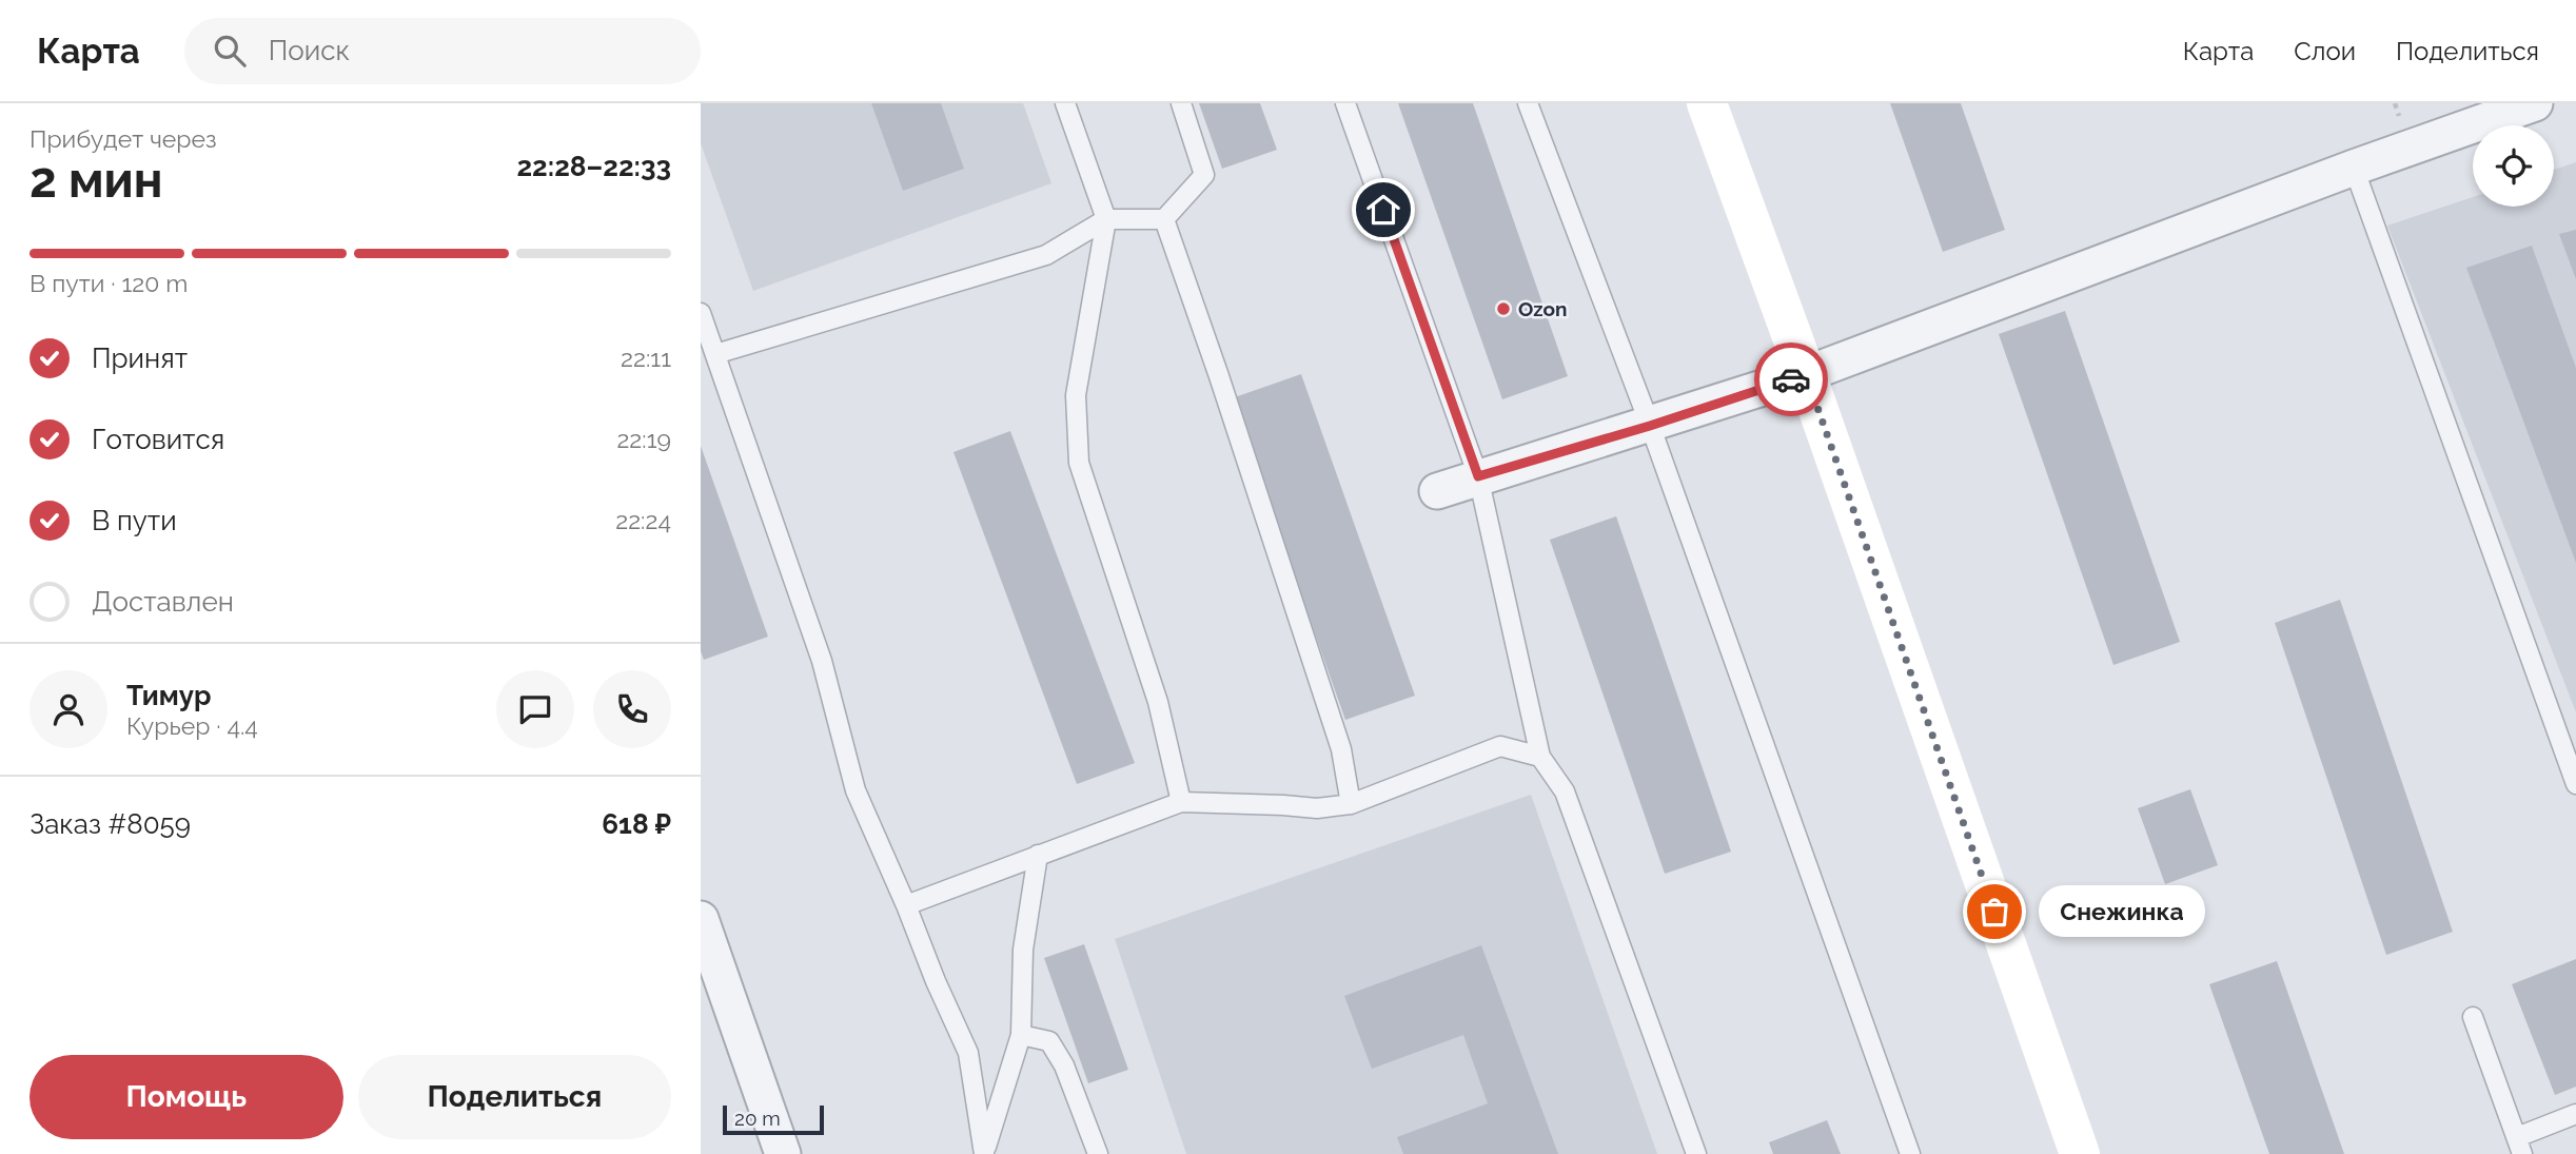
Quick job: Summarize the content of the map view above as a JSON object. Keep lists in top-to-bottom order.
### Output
{
  "places": ["Ozon", "Снежинка"],
  "scale_bar": "20 m",
  "page": {
    "header": "Карта",
    "search": "Поиск",
    "nav": ["Карта", "Слои", "Поделиться"],
    "heading": ["2 мин", "Прибудет через", "22:28–22:33"],
    "panel": [
      "Тимур",
      "Курьер · 4.4",
      "Заказ #8059",
      "618 ₽"
    ],
    "bar": "В пути · 120 m",
    "list": [
      ["Принят", "22:11"],
      ["Готовится", "22:19"],
      ["В пути", "22:24"],
      "Доставлен"
    ],
    "bubble": "Снежинка",
    "buttons": ["Помощь", "Поделиться"],
    "scale": "20 m"
  }
}
